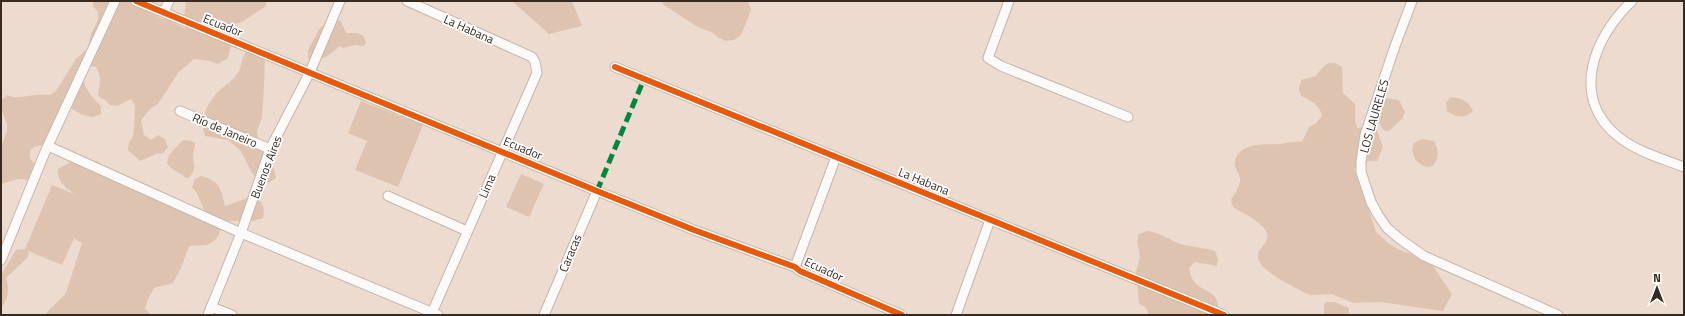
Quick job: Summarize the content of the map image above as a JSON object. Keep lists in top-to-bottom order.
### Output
{
  "streets": {
    "street": [
      "Ecuador",
      "La Habana",
      "LOS LAURELES",
      "Río de Janeiro",
      "Buenos Aires",
      "Lima",
      "Caracas"
    ]
  },
  "crossings": [
    ["Ecuador", "Buenos Aires"],
    ["Ecuador", "Lima"],
    ["Ecuador", "Caracas"],
    ["La Habana", "Lima"],
    ["Río de Janeiro", "Buenos Aires"]
  ],
  "north": "top"
}
